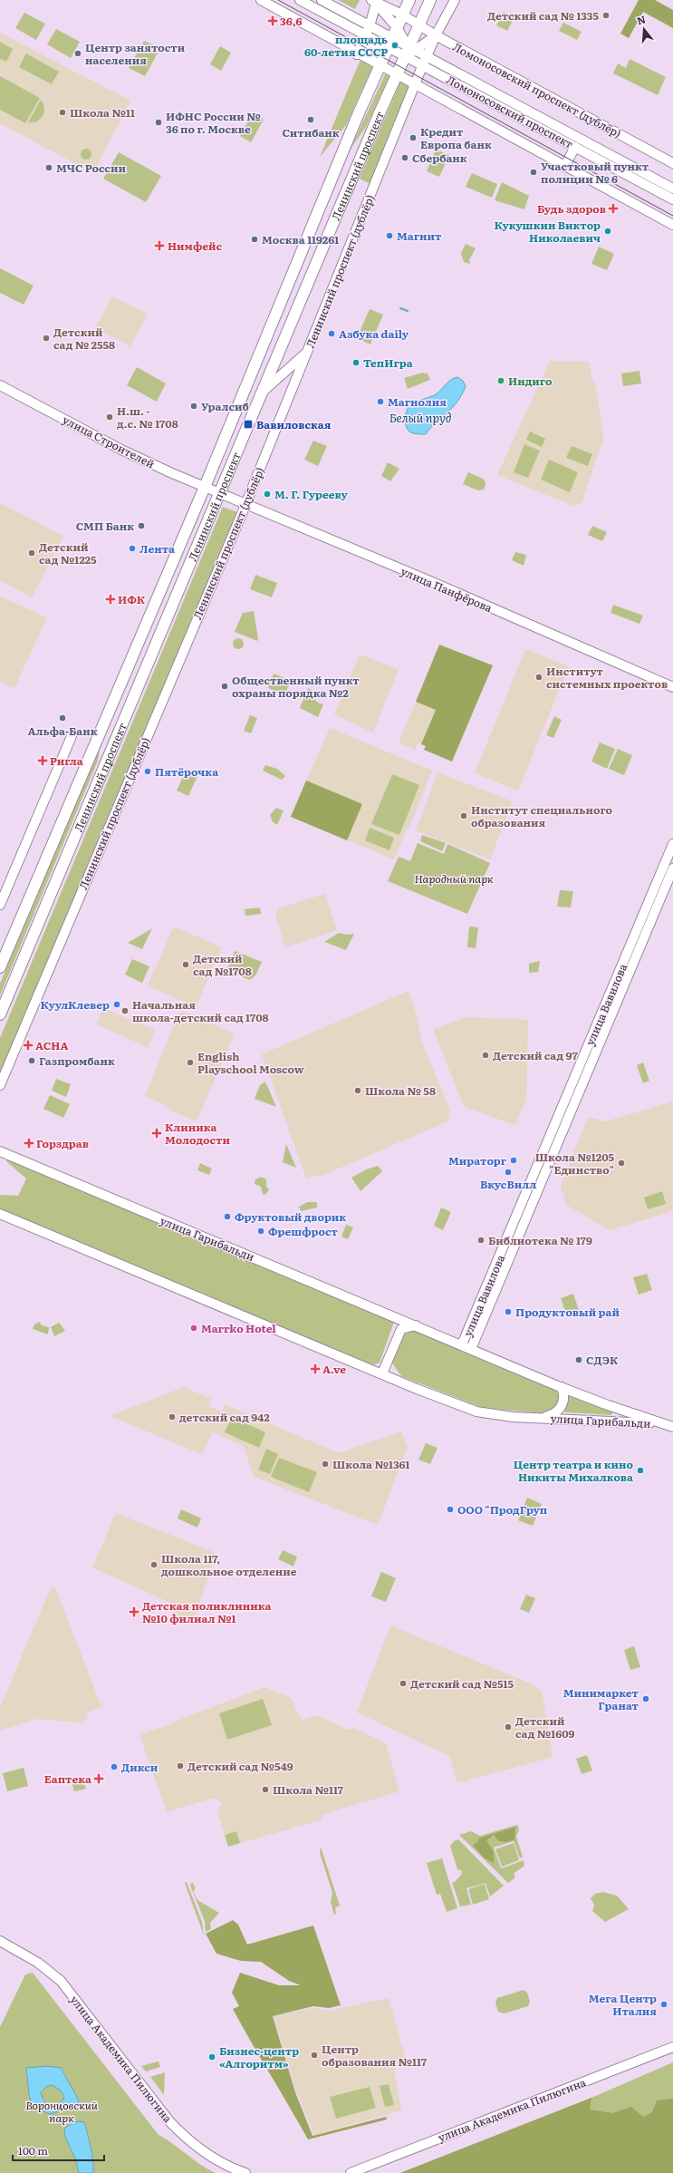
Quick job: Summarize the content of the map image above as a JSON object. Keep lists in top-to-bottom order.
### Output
{
  "streets": {
    "main road": ["Ленинский проспект"],
    "street": [
      "Ломоносовский проспект (дублёр)",
      "Ломоносовский проспект",
      "Ленинский проспект (дублёр)",
      "улица Строителей",
      "улица Панфёрова",
      "улица Вавилова",
      "улица Гарибальди",
      "улица Академика Пилюгина"
    ]
  },
  "crossings": [
    ["Ломоносовский проспект (дублёр)", "Ленинский проспект"],
    ["Ломоносовский проспект (дублёр)", "Ленинский проспект (дублёр)"],
    ["Ломоносовский проспект", "Ленинский проспект (дублёр)"],
    ["Ленинский проспект", "улица Строителей"],
    ["Ленинский проспект", "улица Панфёрова"],
    ["Ленинский проспект (дублёр)", "улица Панфёрова"],
    ["улица Строителей", "улица Панфёрова"],
    ["улица Вавилова", "улица Гарибальди"]
  ],
  "water": ["Белый пруд"],
  "parks": ["Народный парк", "Воронцовский парк"],
  "places": {
    "other": [
      "Детский сад № 1335",
      "площадь 60-летия СССР",
      "Центр занятости населения",
      "Школа №11",
      "Ситибанк",
      "ИФНС России № 36 по г. Москве",
      "Кредит Европа банк",
      "Сбербанк",
      "МЧС России",
      "Участковый пункт полиции № 6",
      "Кукушкин Виктор Николаевич",
      "Магнит",
      "Москва 119261",
      "Азбука daily",
      "Детский сад № 2558",
      "ТепИгра",
      "Индиго",
      "Магнолия",
      "Уралсиб",
      "Н.ш. - д.с. № 1708",
      "М. Г. Гурееву",
      "СМП Банк",
      "Лента",
      "Детский сад №1225",
      "Институт системных проектов",
      "Общественный пункт охраны порядка №2",
      "Альфа-Банк",
      "Пятёрочка",
      "Институт специального образования",
      "Детский сад №1708",
      "КуулКлевер",
      "Начальная школа-детский сад 1708",
      "Детский сад 97",
      "Газпромбанк",
      "English Playschool Moscow",
      "Школа № 58",
      "Мираторг",
      "Школа №1205 \"Единство\"",
      "ВкусВилл",
      "Фруктовый дворик",
      "Фрешфрост",
      "Библиотека № 179",
      "Продуктовый рай",
      "Marrko Hotel",
      "СДЭК",
      "детский сад 942",
      "Школа №1361",
      "Центр театра и кино Никиты Михалкова",
      "ООО \"ПродГруп",
      "Школа 117, дошкольное отделение",
      "Детский сад №515",
      "Минимаркет Гранат",
      "Детский сад №1609",
      "Детский сад №549",
      "Дикси",
      "Школа №117",
      "Мега Центр Италия",
      "Центр образования №117",
      "Бизнес-центр «Алгоритм»"
    ],
    "health": [
      "36,6",
      "Будь здоров",
      "Нимфейс",
      "ИФК",
      "Ригла",
      "ACHA",
      "Клиника Молодости",
      "Горздрав",
      "A.ve",
      "Детская поликлиника №10 филиал №1",
      "Еаптека"
    ],
    "transit": ["Вавиловская"]
  },
  "scale_bar": "100 m",
  "north": "top"
}
